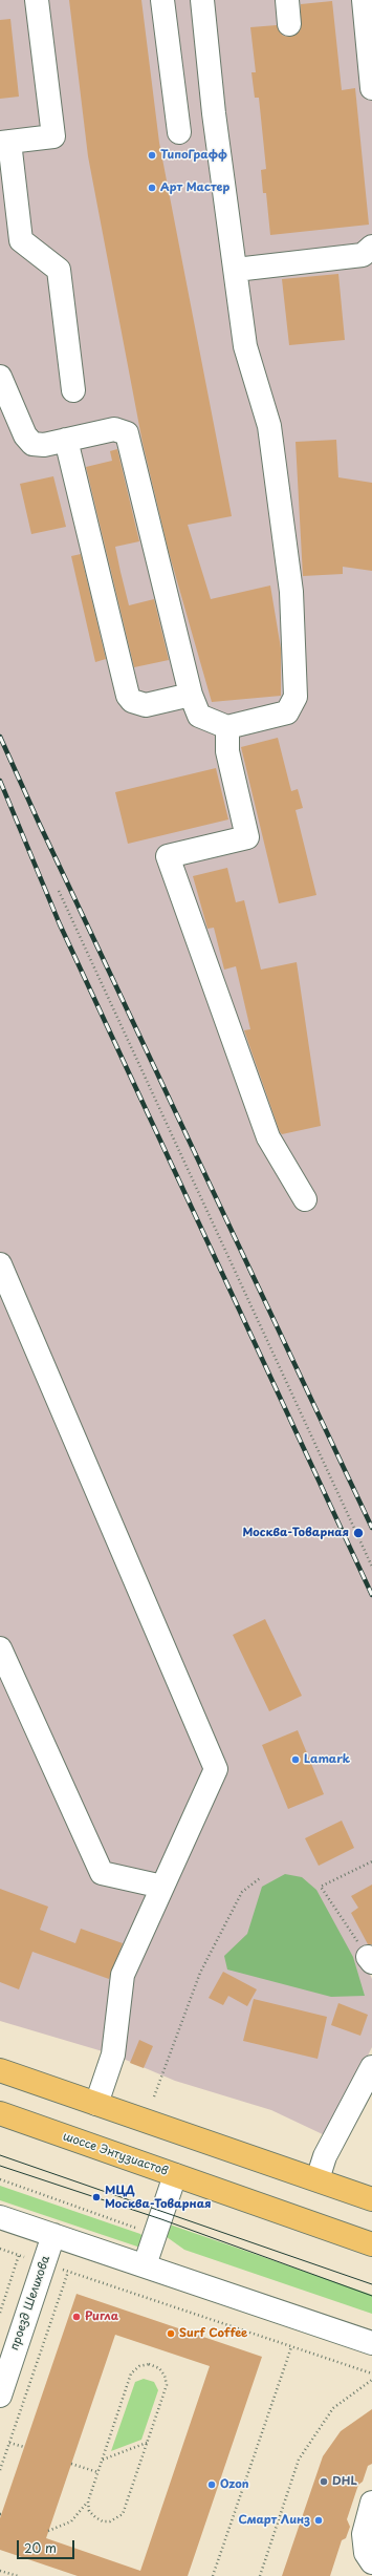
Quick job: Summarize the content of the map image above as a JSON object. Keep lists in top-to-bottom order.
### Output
{
  "streets": {
    "main road": ["шоссе Энтузиастов"],
    "street": ["проезд Шелихова"]
  },
  "places": [
    "ТипоГрафф",
    "Арт Мастер",
    "Москва-Товарная",
    "Lamark",
    "МЦД Москва-Товарная",
    "Ригла",
    "Surf Coffee",
    "DHL",
    "Ozon",
    "Смарт Линз"
  ],
  "scale_bar": "20 m"
}
